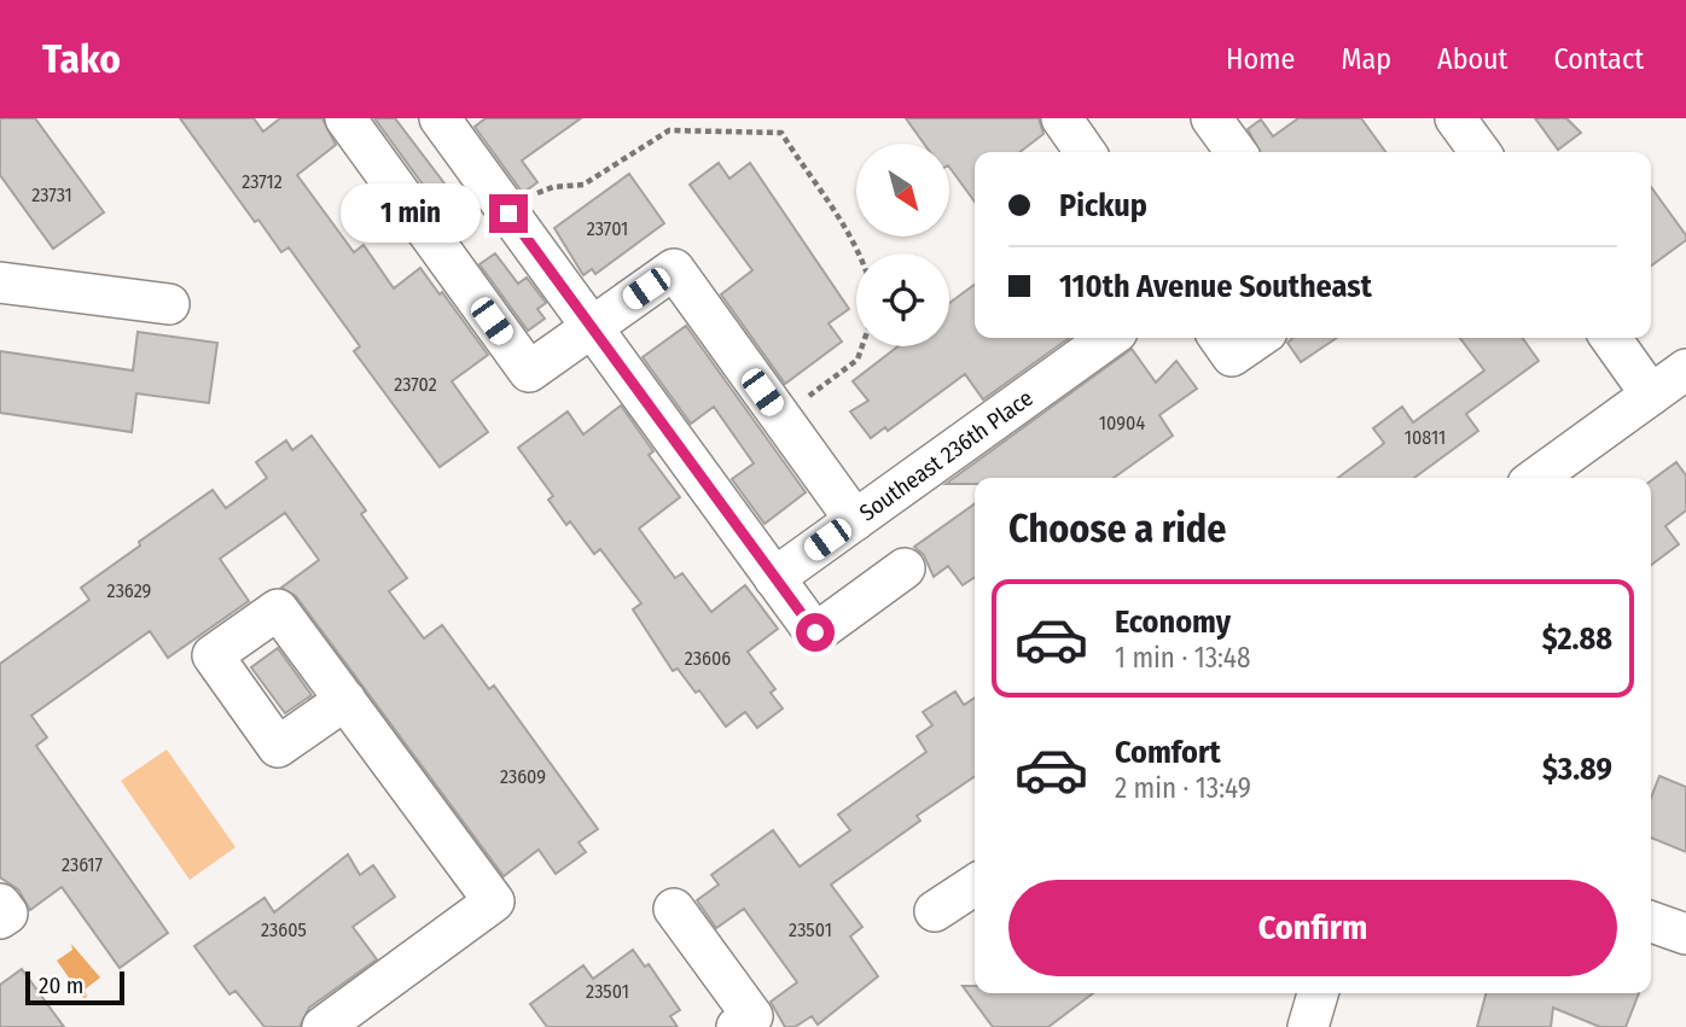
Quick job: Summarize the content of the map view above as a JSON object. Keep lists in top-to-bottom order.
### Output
{
  "streets": {
    "street": ["Southeast 236th Place"]
  },
  "house_numbers": [
    "23712",
    "23731",
    "23701",
    "23702",
    "10904",
    "10811",
    "23629",
    "23606",
    "23609",
    "23617",
    "23605",
    "23501",
    "23501"
  ],
  "scale_bar": "20 m",
  "north": "bottom right",
  "page": {
    "header": "Tako",
    "nav": [
      "Home",
      "Map",
      "About",
      "Contact"
    ],
    "banner": ["Pickup", "110th Avenue Southeast"],
    "bubble": "1 min",
    "heading": "Choose a ride",
    "list": [
      {
        "name": "Economy",
        "note": "1 min · 13:48",
        "value": "$2.88"
      },
      {
        "name": "Comfort",
        "note": "2 min · 13:49",
        "value": "$3.89"
      }
    ],
    "buttons": "Confirm",
    "scale": "20 m"
  }
}
